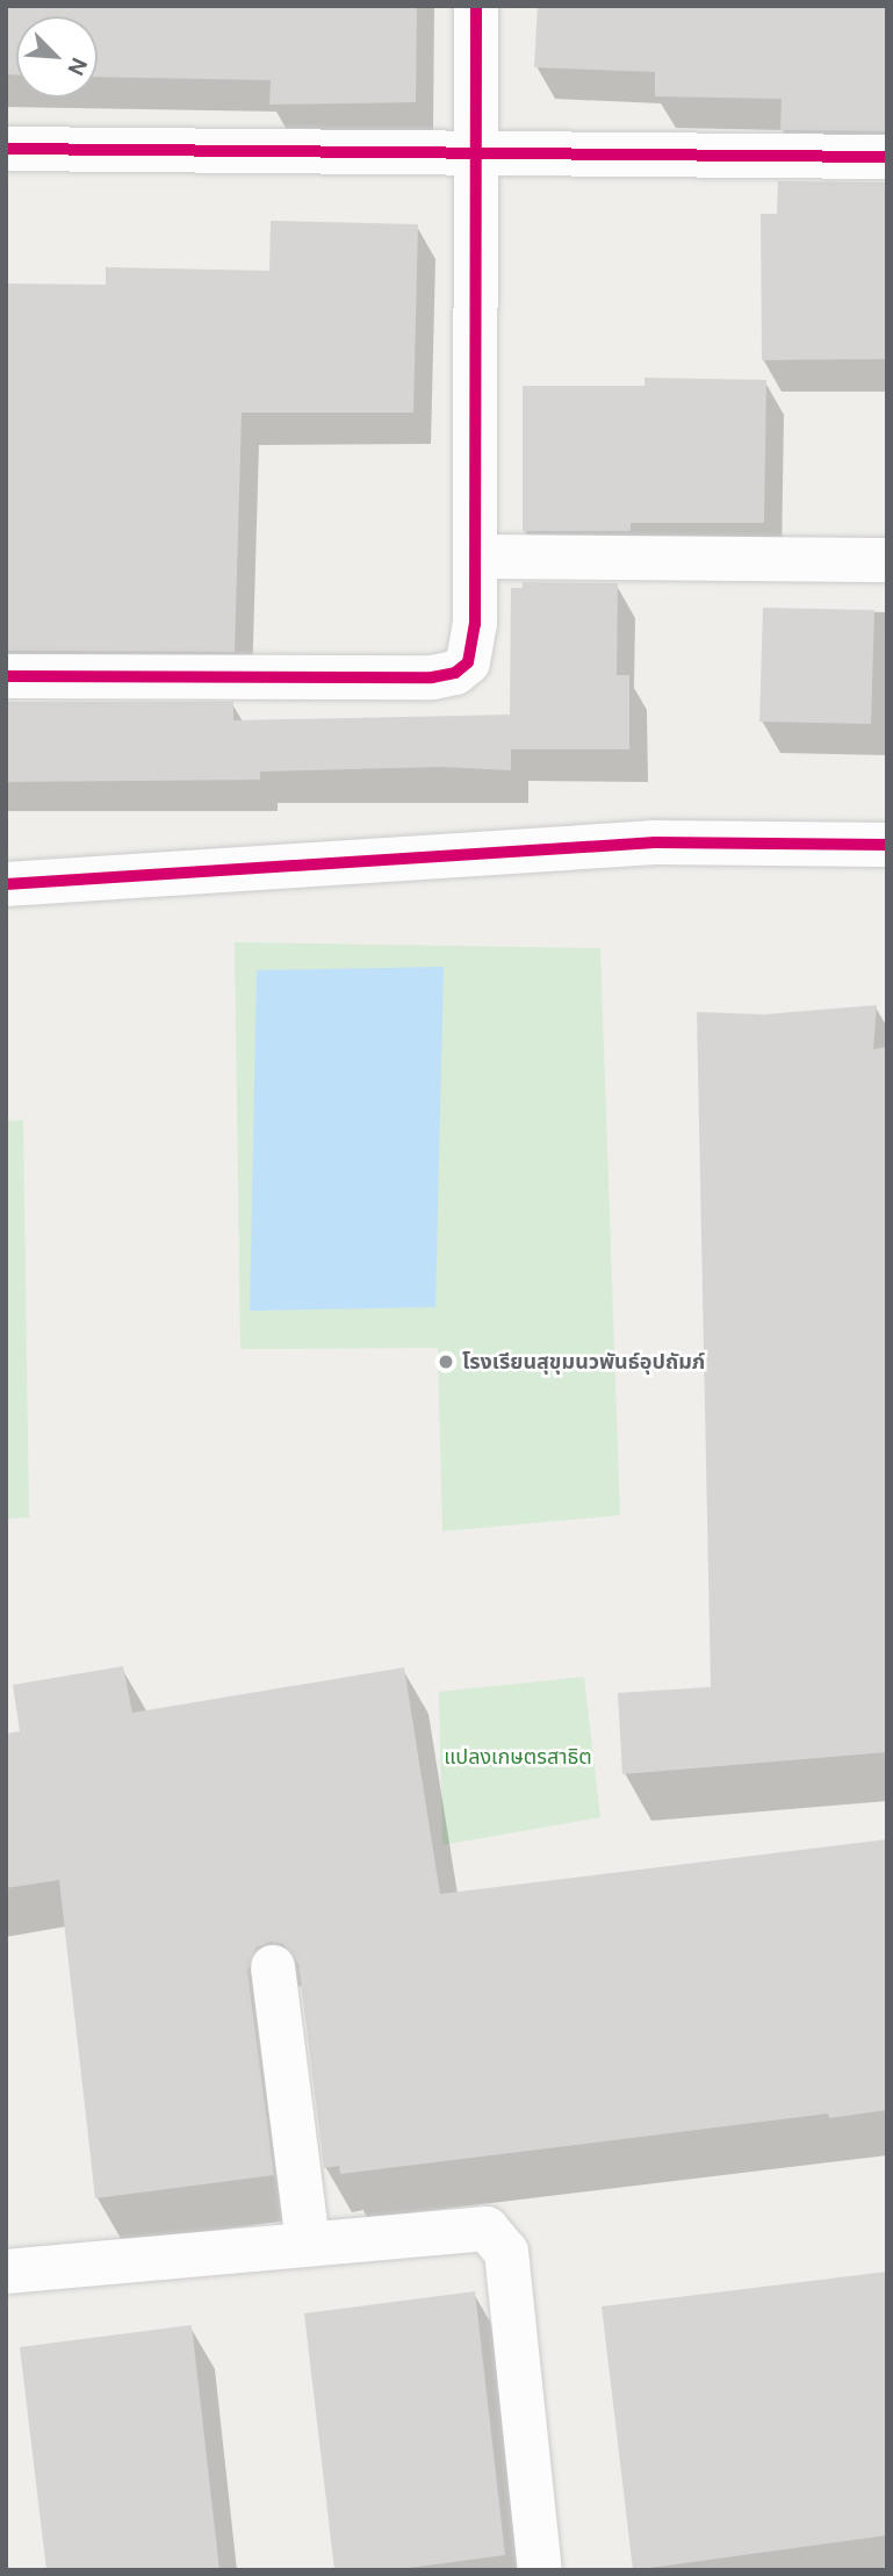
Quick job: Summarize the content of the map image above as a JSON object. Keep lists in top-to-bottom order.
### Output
{
  "parks": ["แปลงเกษตรสาธิต"],
  "places": ["โรงเรียนสุขุมนวพันธ์อุปถัมภ์"],
  "north": "bottom right"
}
